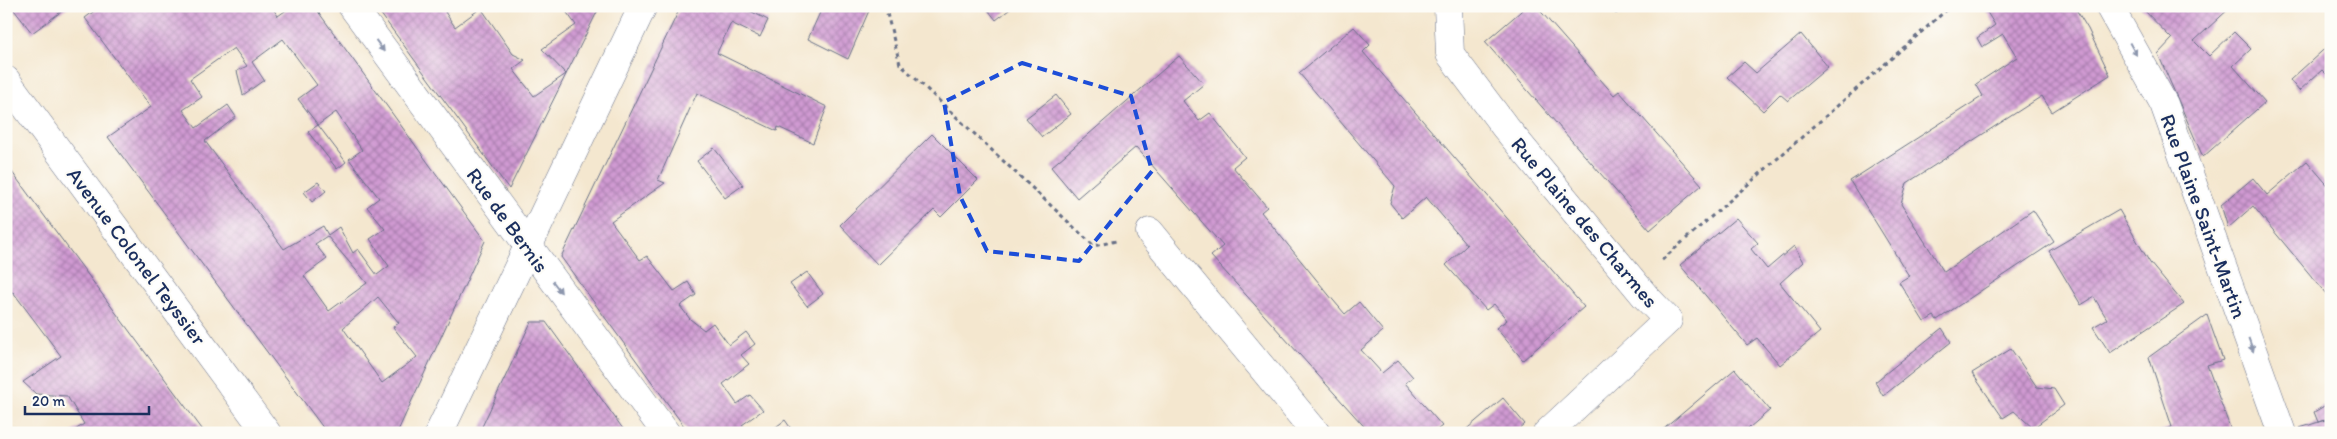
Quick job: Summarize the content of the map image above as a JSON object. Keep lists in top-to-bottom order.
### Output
{
  "streets": {
    "street": [
      "Rue Plaine Saint-Martin",
      "Rue de Bernis",
      "Rue Plaine des Charmes",
      "Avenue Colonel Teyssier"
    ]
  },
  "one_way": ["Rue Plaine Saint-Martin", "Rue de Bernis"],
  "scale_bar": "20 m"
}
